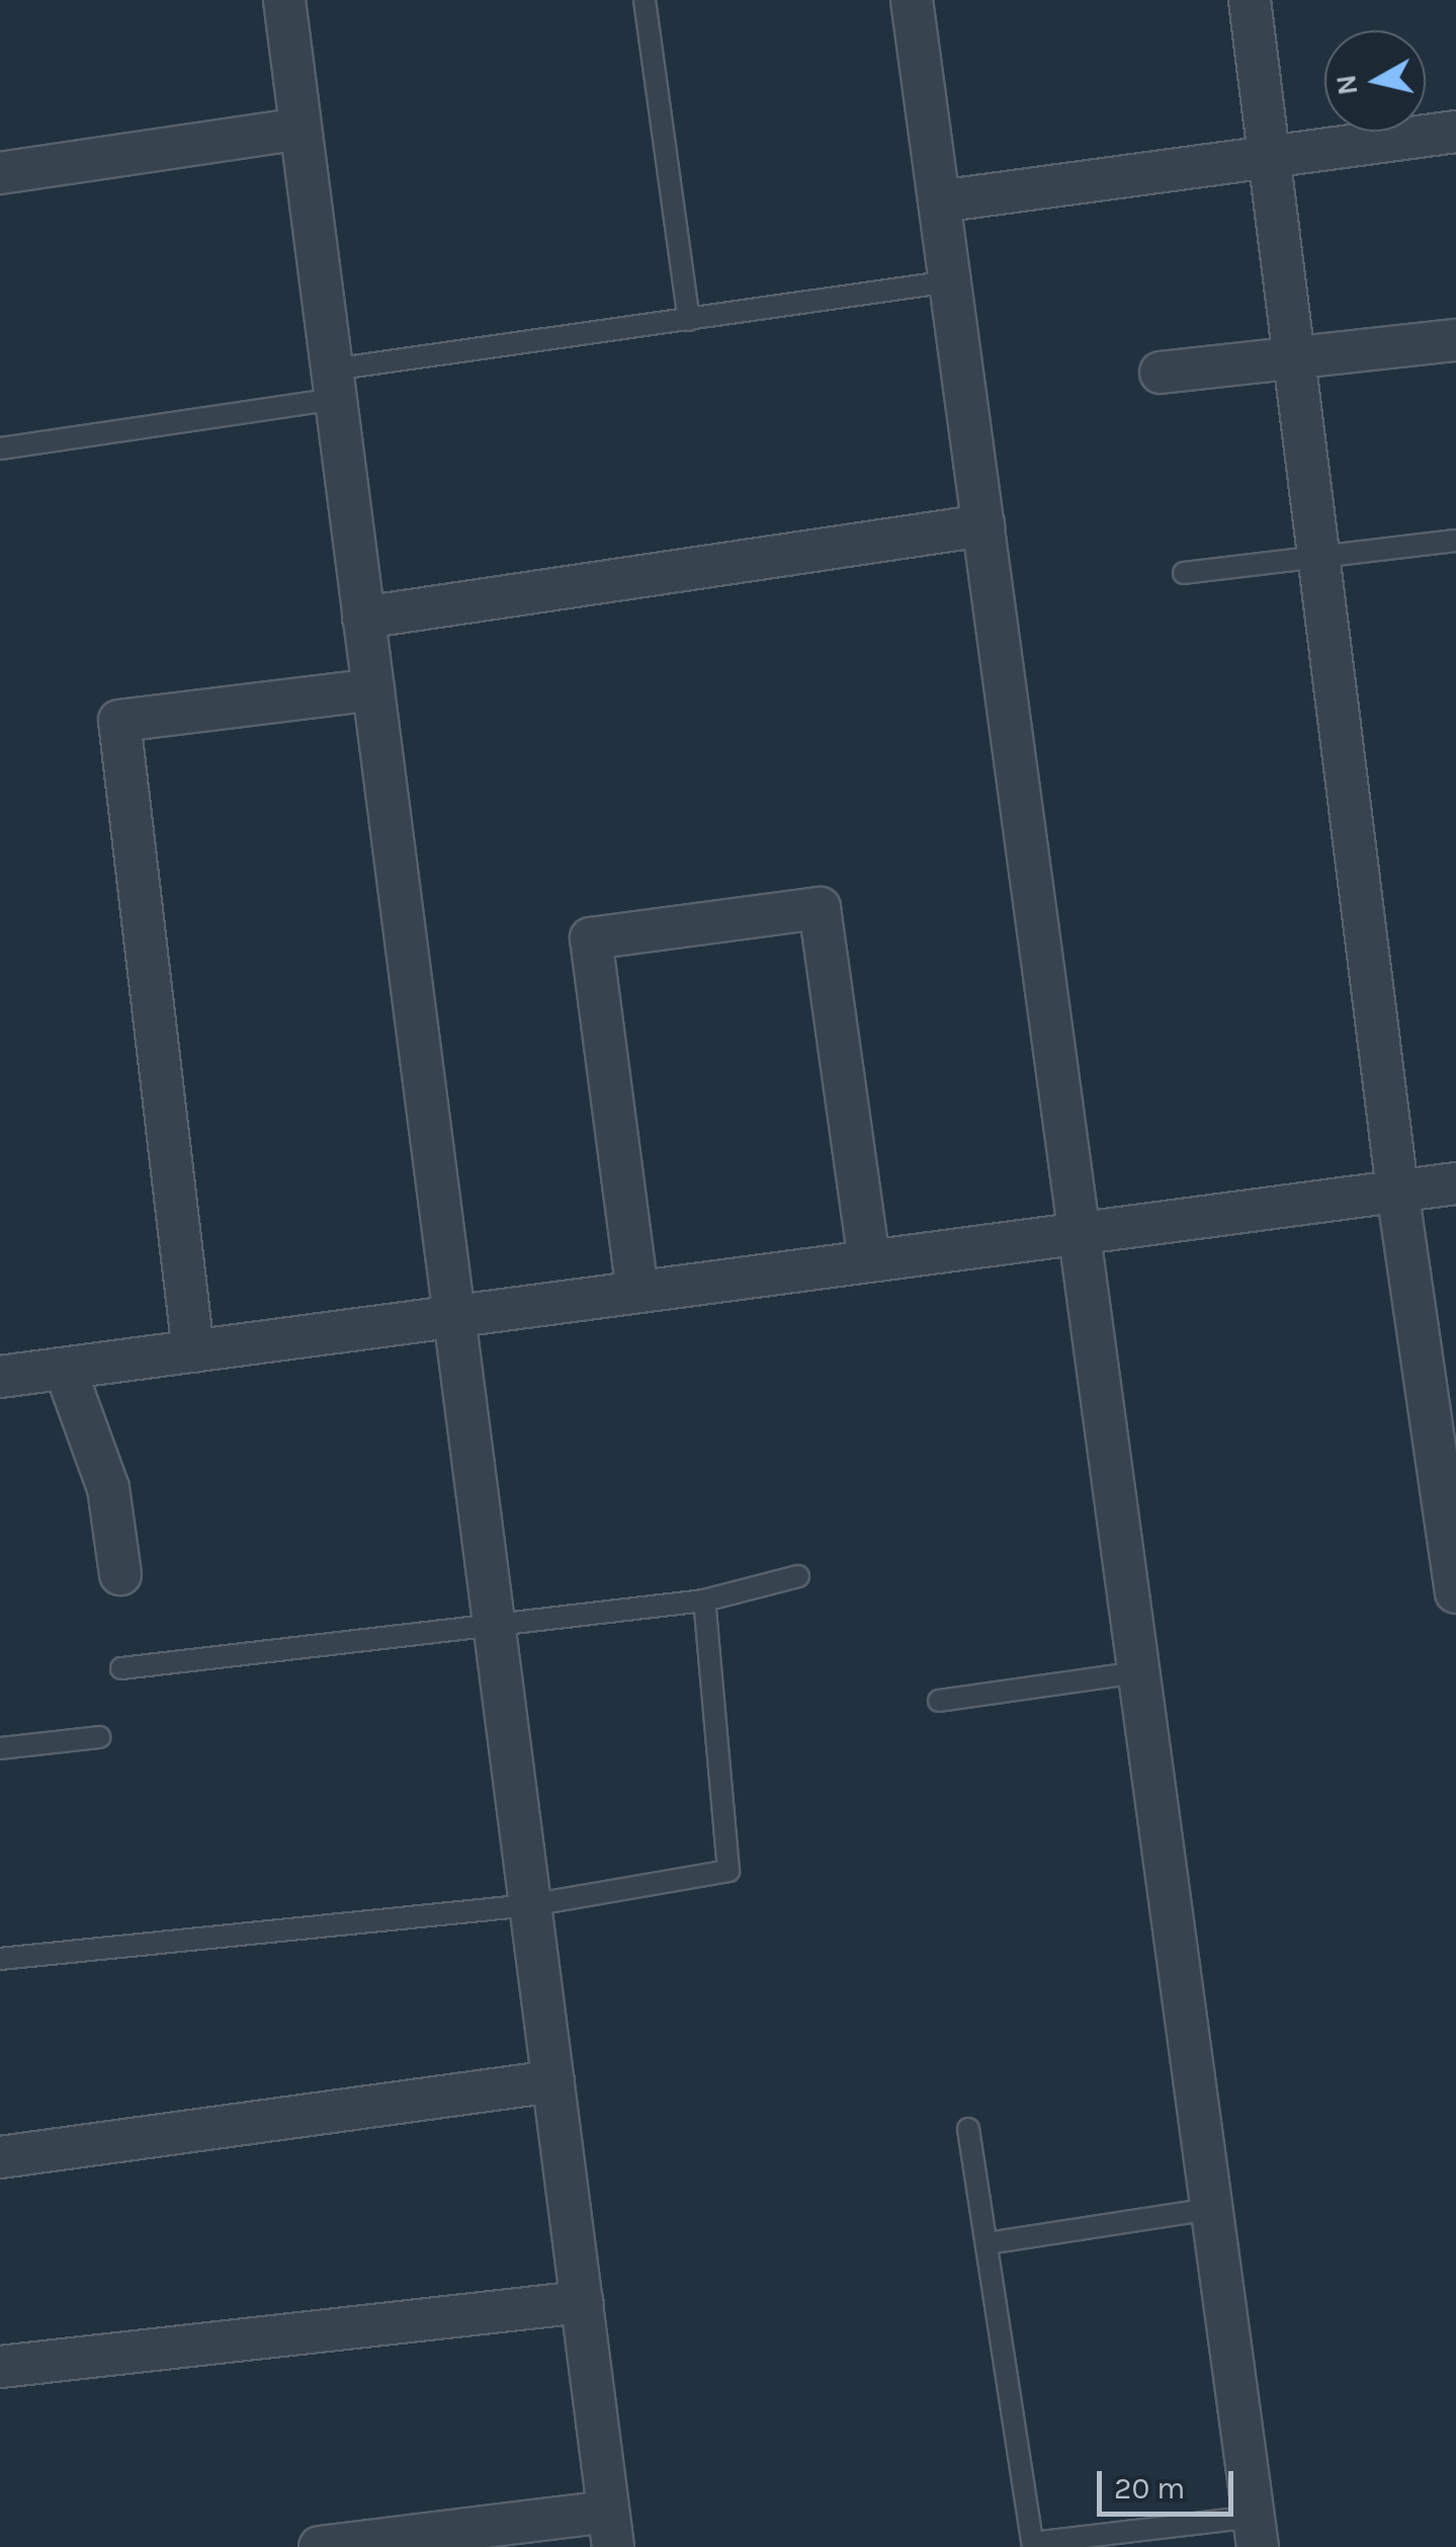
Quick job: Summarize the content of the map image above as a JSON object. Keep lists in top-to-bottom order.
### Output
{
  "scale_bar": "20 m",
  "north": "left"
}
